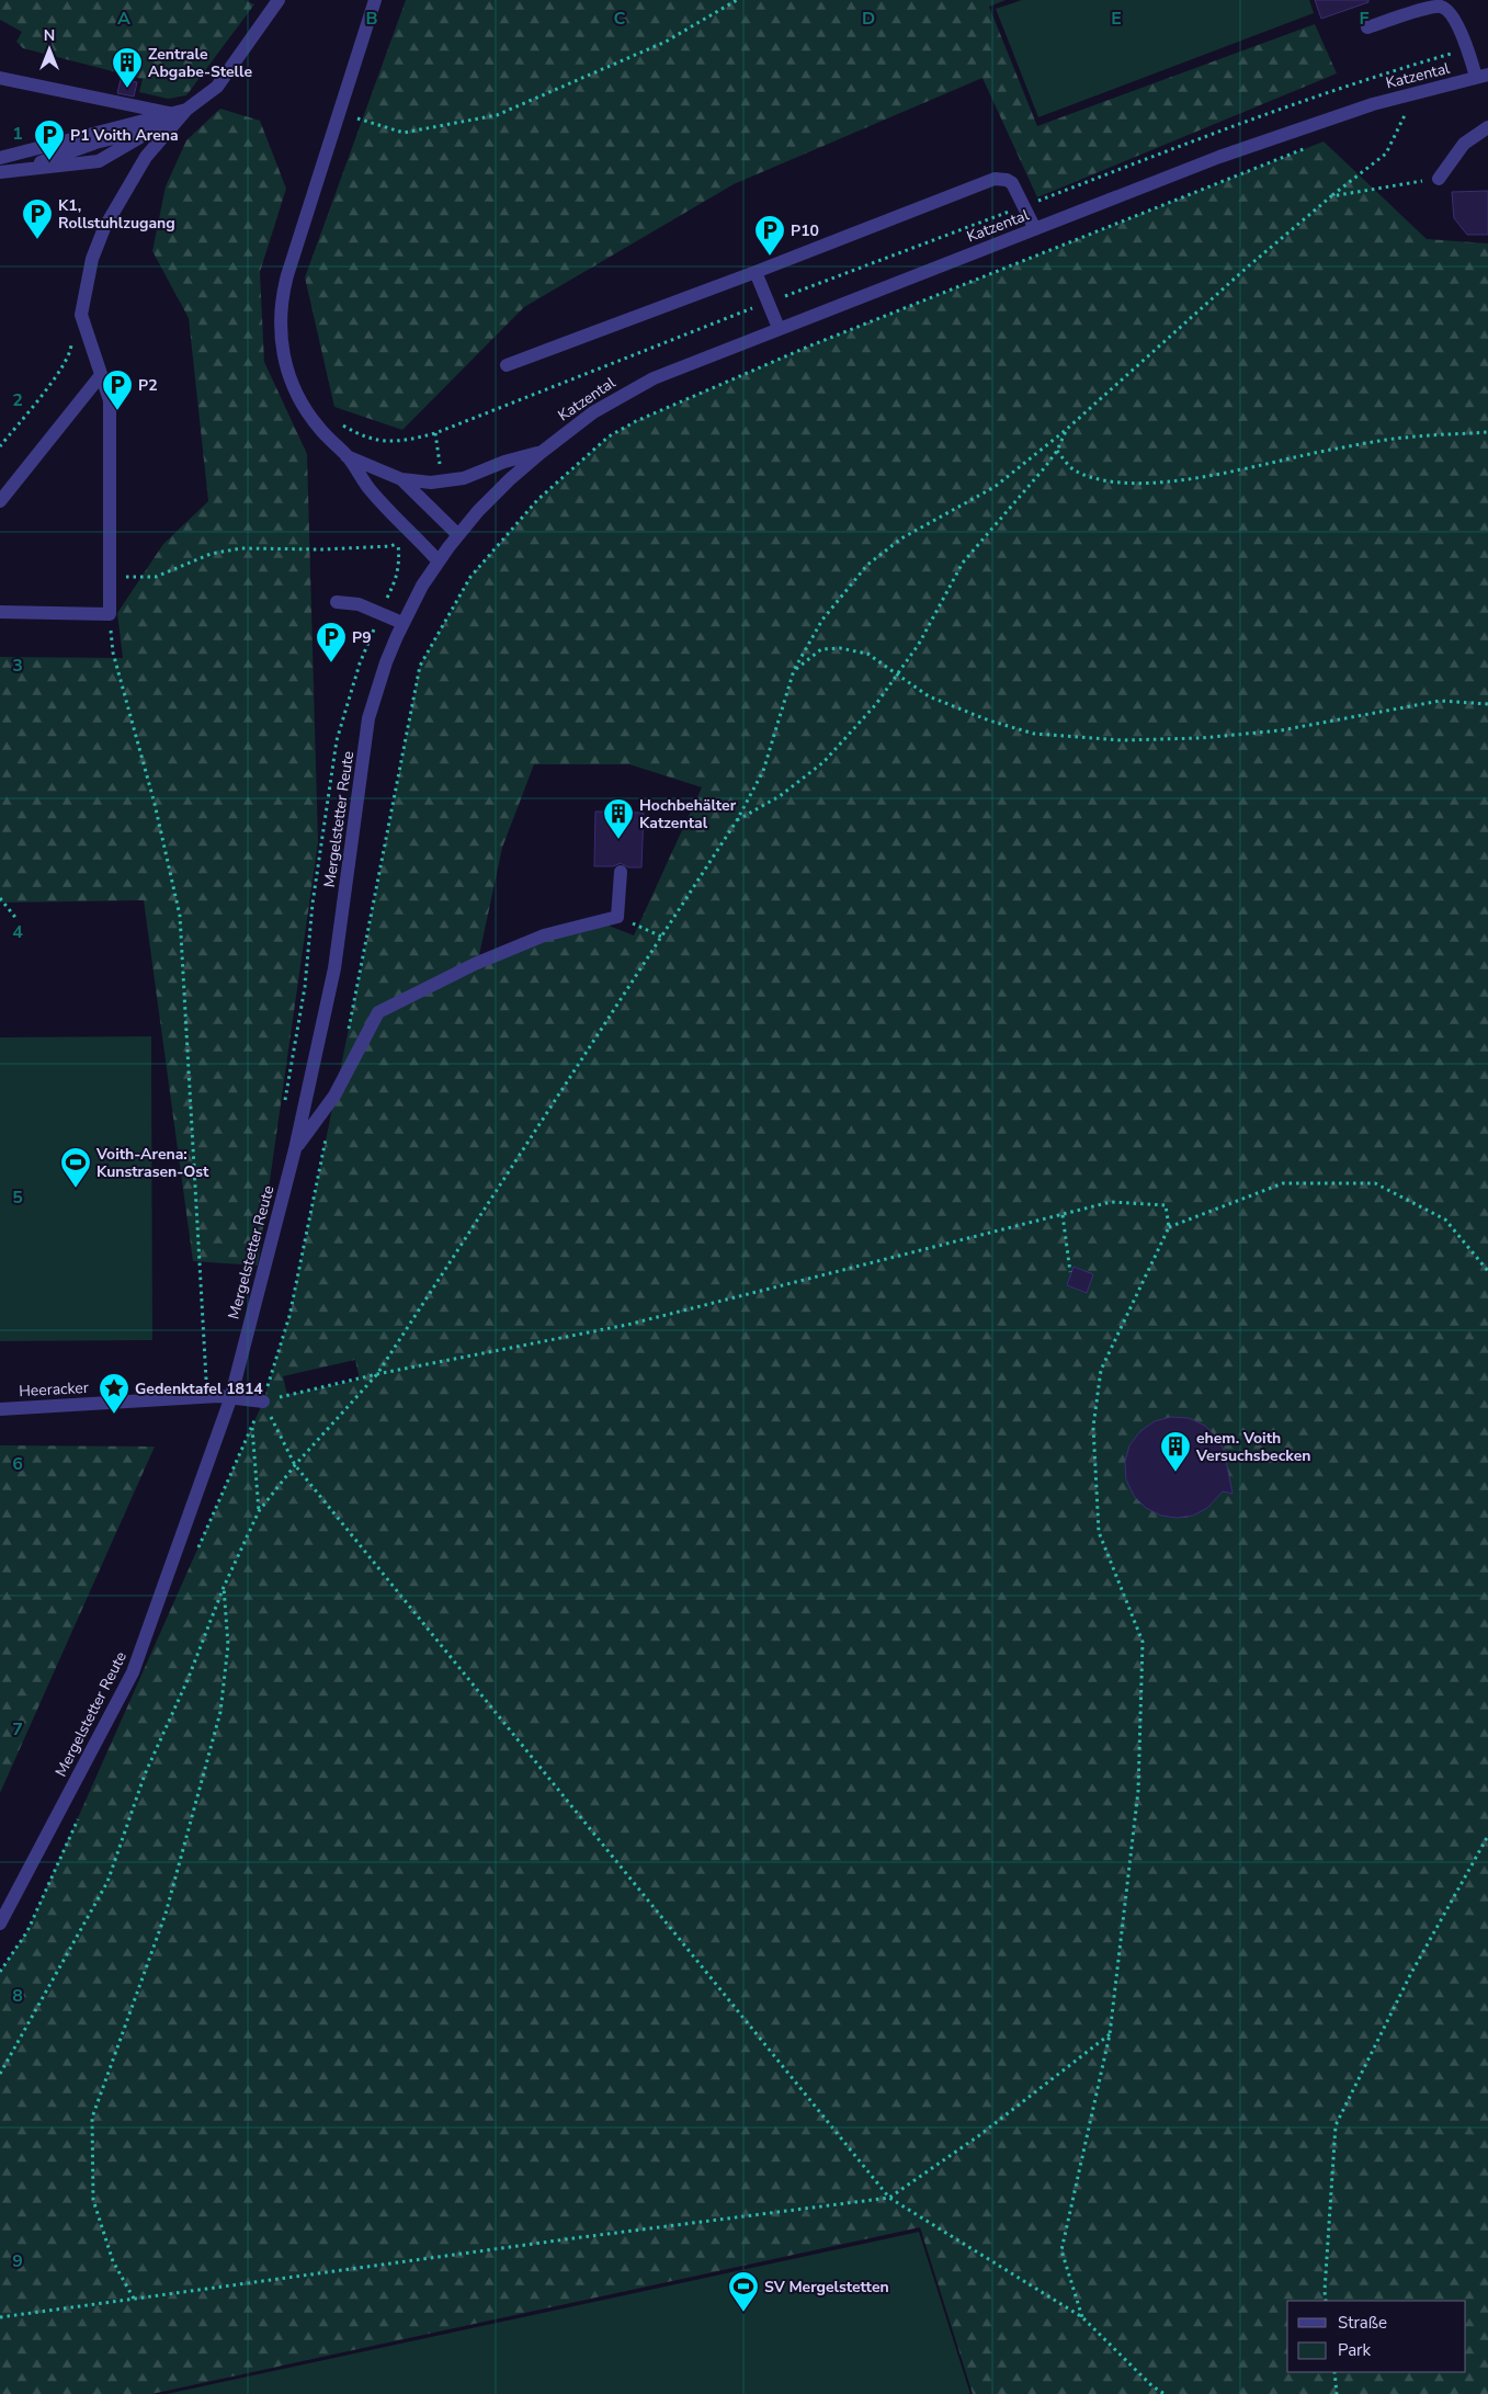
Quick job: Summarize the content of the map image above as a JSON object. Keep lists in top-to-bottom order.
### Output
{
  "streets": {
    "street": ["Katzental", "Mergelstetter Reute", "Heeracker"]
  },
  "crossings": [
    ["Katzental", "Mergelstetter Reute"],
    ["Mergelstetter Reute", "Heeracker"]
  ],
  "places": {
    "building": ["Zentrale Abgabe-Stelle", "Hochbehälter Katzental", "ehem. Voith Versuchsbecken"],
    "parking": [
      "P1 Voith Arena",
      "K1, Rollstuhlzugang",
      "P10",
      "P2",
      "P9"
    ],
    "sports": ["Voith-Arena: Kunstrasen-Ost", "SV Mergelstetten"],
    "place": ["Gedenktafel 1814"]
  },
  "legend": ["Straße", "Park"],
  "north": "top",
  "grid": {
    "columns": [
      "A",
      "B",
      "C",
      "D",
      "E",
      "F"
    ],
    "rows": [
      "1",
      "2",
      "3",
      "4",
      "5",
      "6",
      "7",
      "8",
      "9"
    ]
  }
}
